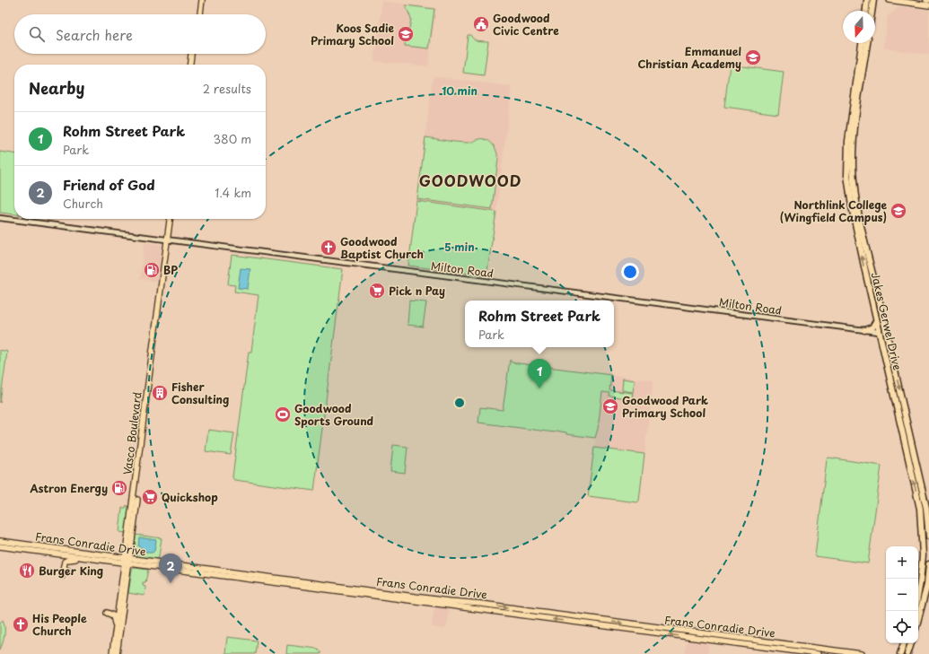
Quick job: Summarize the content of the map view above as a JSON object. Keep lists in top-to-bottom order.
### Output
{
  "streets": {
    "highway": ["Jakes Gerwel Drive"],
    "main road": ["Vasco Boulevard", "Frans Conradie Drive"],
    "street": ["Milton Road"]
  },
  "crossings": [
    ["Milton Road", "Jakes Gerwel Drive"],
    ["Milton Road", "Vasco Boulevard"],
    ["Vasco Boulevard", "Frans Conradie Drive"]
  ],
  "districts": ["GOODWOOD"],
  "places": {
    "public building": ["Goodwood Civic Centre"],
    "school or university": [
      "Koos Sadie Primary School",
      "Emmanuel Christian Academy",
      "Northlink College (Wingfield Campus)",
      "Goodwood Park Primary School"
    ],
    "church": ["Goodwood Baptist Church", "His People Church"],
    "fuel station": ["BP", "Astron Energy"],
    "supermarket": ["Pick n Pay", "Quickshop"],
    "building": ["Fisher Consulting"],
    "sports": ["Goodwood Sports Ground"],
    "restaurant": ["Burger King"]
  },
  "north": "bottom",
  "page": {
    "search": "Search here",
    "heading": ["Nearby", "2 results"],
    "list": [
      {
        "mark": "1",
        "name": "Rohm Street Park",
        "note": "Park",
        "value": "380 m"
      },
      {
        "mark": "2",
        "name": "Friend of God",
        "note": "Church",
        "value": "1.4 km"
      }
    ],
    "popup": ["Rohm Street Park", "Park"],
    "pins": ["1", "2"],
    "map_buttons": ["+", "−"]
  },
  "rings": ["10 min", "5 min"]
}
